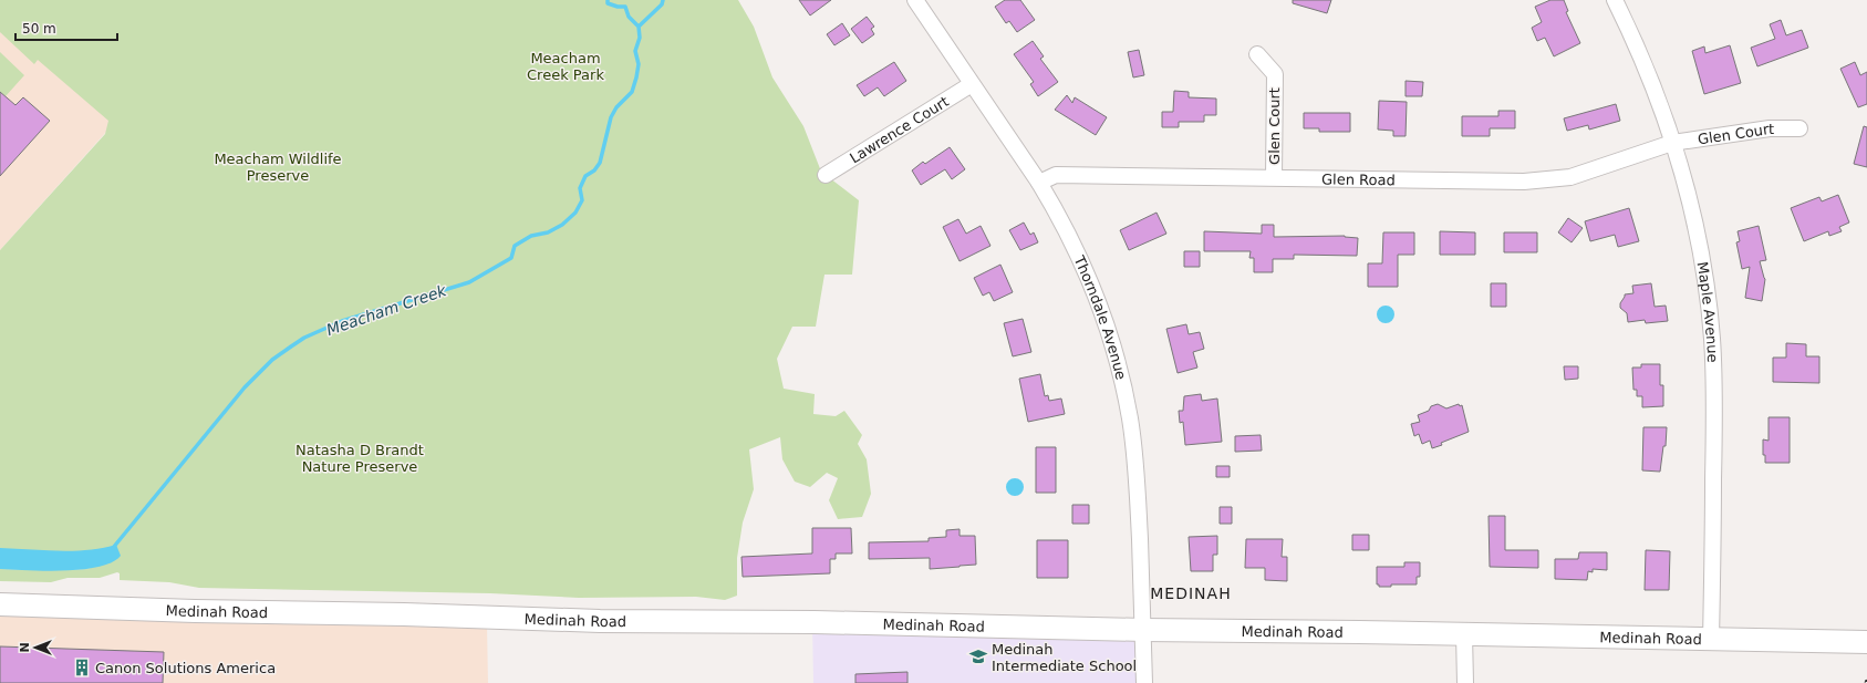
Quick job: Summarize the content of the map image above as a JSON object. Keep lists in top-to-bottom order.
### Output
{
  "streets": {
    "main road": ["Medinah Road"],
    "street": [
      "Glen Court",
      "Lawrence Court",
      "Glen Road",
      "Maple Avenue",
      "Thorndale Avenue"
    ]
  },
  "crossings": [
    ["Glen Court", "Glen Road"],
    ["Glen Court", "Maple Avenue"],
    ["Lawrence Court", "Thorndale Avenue"],
    ["Glen Road", "Maple Avenue"],
    ["Glen Road", "Thorndale Avenue"],
    ["Maple Avenue", "Medinah Road"],
    ["Thorndale Avenue", "Medinah Road"]
  ],
  "districts": ["MEDINAH"],
  "water": ["Meacham Creek"],
  "parks": ["Meacham Creek Park", "Meacham Wildlife Preserve", "Natasha D Brandt Nature Preserve"],
  "places": {
    "school or university": ["Medinah Intermediate School"],
    "building": ["Canon Solutions America"]
  },
  "scale_bar": "50 m",
  "north": "left"
}
